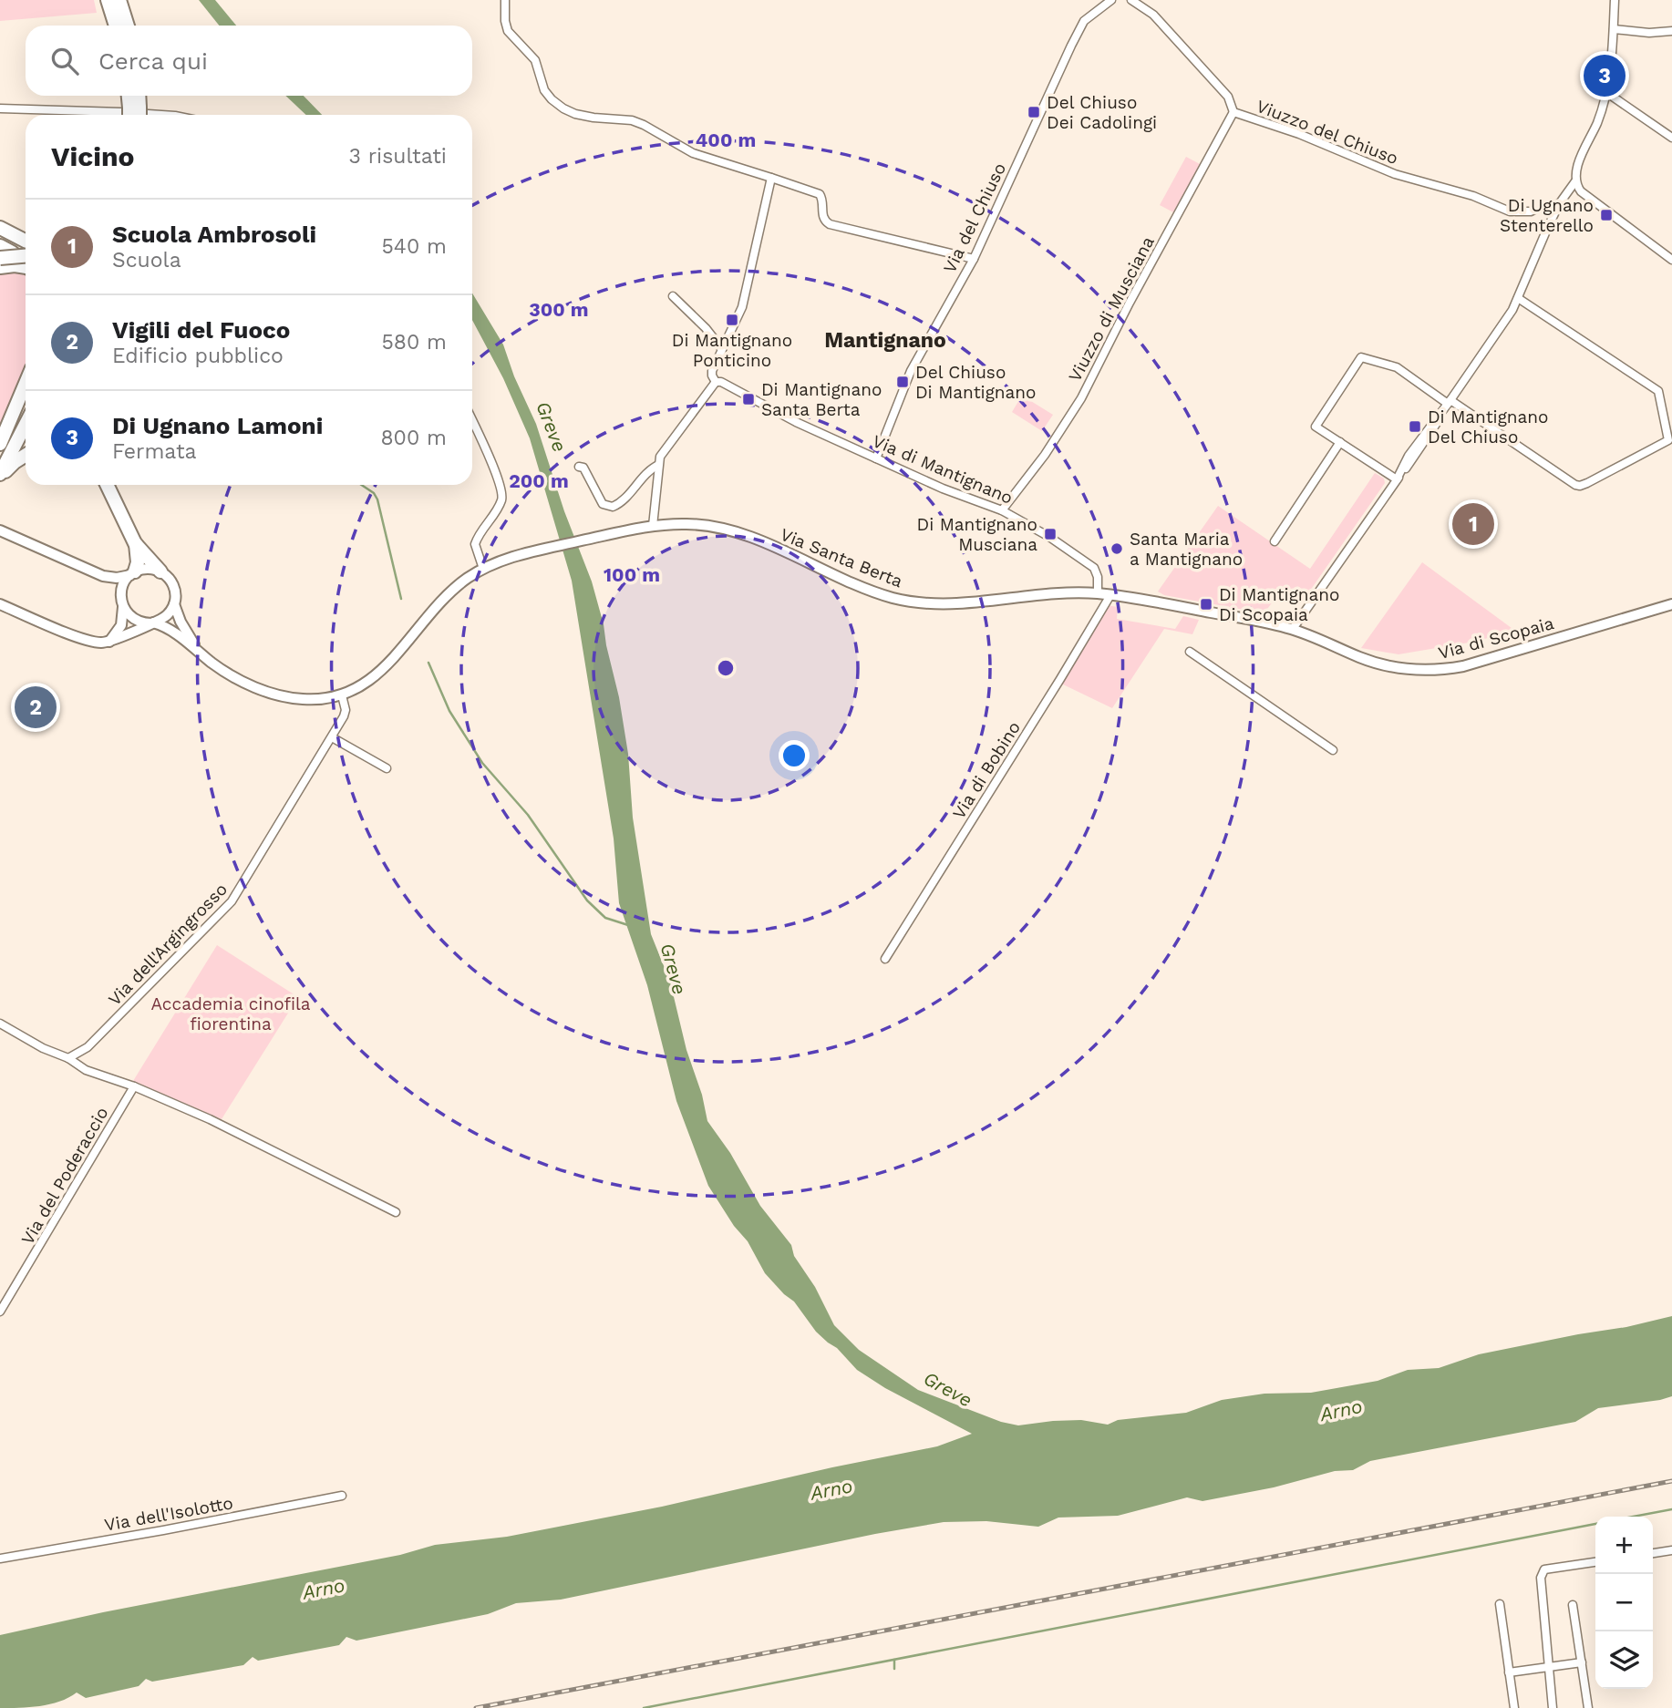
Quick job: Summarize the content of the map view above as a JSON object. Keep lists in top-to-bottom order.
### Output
{
  "streets": {
    "street": [
      "Viuzzo del Chiuso",
      "Via del Chiuso",
      "Viuzzo di Musciana",
      "Via di Mantignano",
      "Via Santa Berta",
      "Via di Scopaia",
      "Via di Bobino",
      "Via dell'Argingrosso",
      "Via del Poderaccio",
      "Via dell'Isolotto"
    ]
  },
  "crossings": [
    ["Viuzzo del Chiuso", "Viuzzo di Musciana"],
    ["Via del Chiuso", "Via di Mantignano"],
    ["Viuzzo di Musciana", "Via di Mantignano"],
    ["Via di Mantignano", "Via Santa Berta"],
    ["Via Santa Berta", "Via dell'Argingrosso"]
  ],
  "districts": ["Mantignano"],
  "water": ["Greve", "Arno"],
  "parks": ["Accademia cinofila fiorentina"],
  "places": {
    "transit": [
      "Del Chiuso Dei Cadolingi",
      "Di Ugnano Stenterello",
      "Di Mantignano Ponticino",
      "Del Chiuso Di Mantignano",
      "Di Mantignano Santa Berta",
      "Di Mantignano Del Chiuso",
      "Di Mantignano Musciana",
      "Di Mantignano Di Scopaia"
    ],
    "other": ["Santa Maria a Mantignano"]
  },
  "page": {
    "search": "Cerca qui",
    "pins": ["3", "1", "2"],
    "heading": ["Vicino", "3 risultati"],
    "list": [
      {
        "mark": "1",
        "name": "Scuola Ambrosoli",
        "note": "Scuola",
        "value": "540 m"
      },
      {
        "mark": "2",
        "name": "Vigili del Fuoco",
        "note": "Edificio pubblico",
        "value": "580 m"
      },
      {
        "mark": "3",
        "name": "Di Ugnano Lamoni",
        "note": "Fermata",
        "value": "800 m"
      }
    ],
    "map_buttons": ["+", "−"]
  },
  "rings": [
    "400 m",
    "300 m",
    "200 m",
    "100 m"
  ]
}
